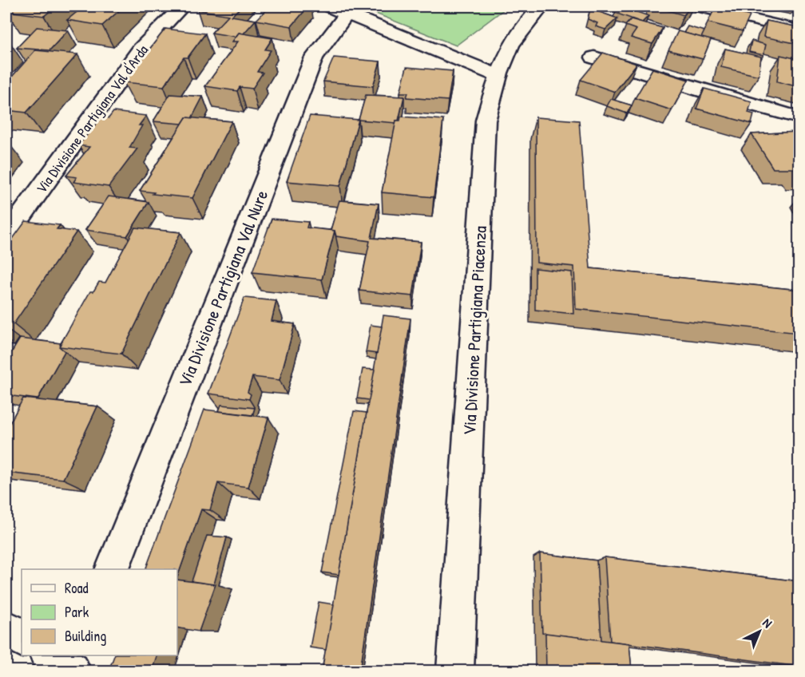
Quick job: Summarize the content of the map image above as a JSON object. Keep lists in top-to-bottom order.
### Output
{
  "streets": {
    "street": ["Via Divisione Partigiana Val d'Arda", "Via Divisione Partigiana Val Nure", "Via Divisione Partigiana Piacenza"]
  },
  "legend": ["Road", "Park", "Building"],
  "north": "top right"
}
